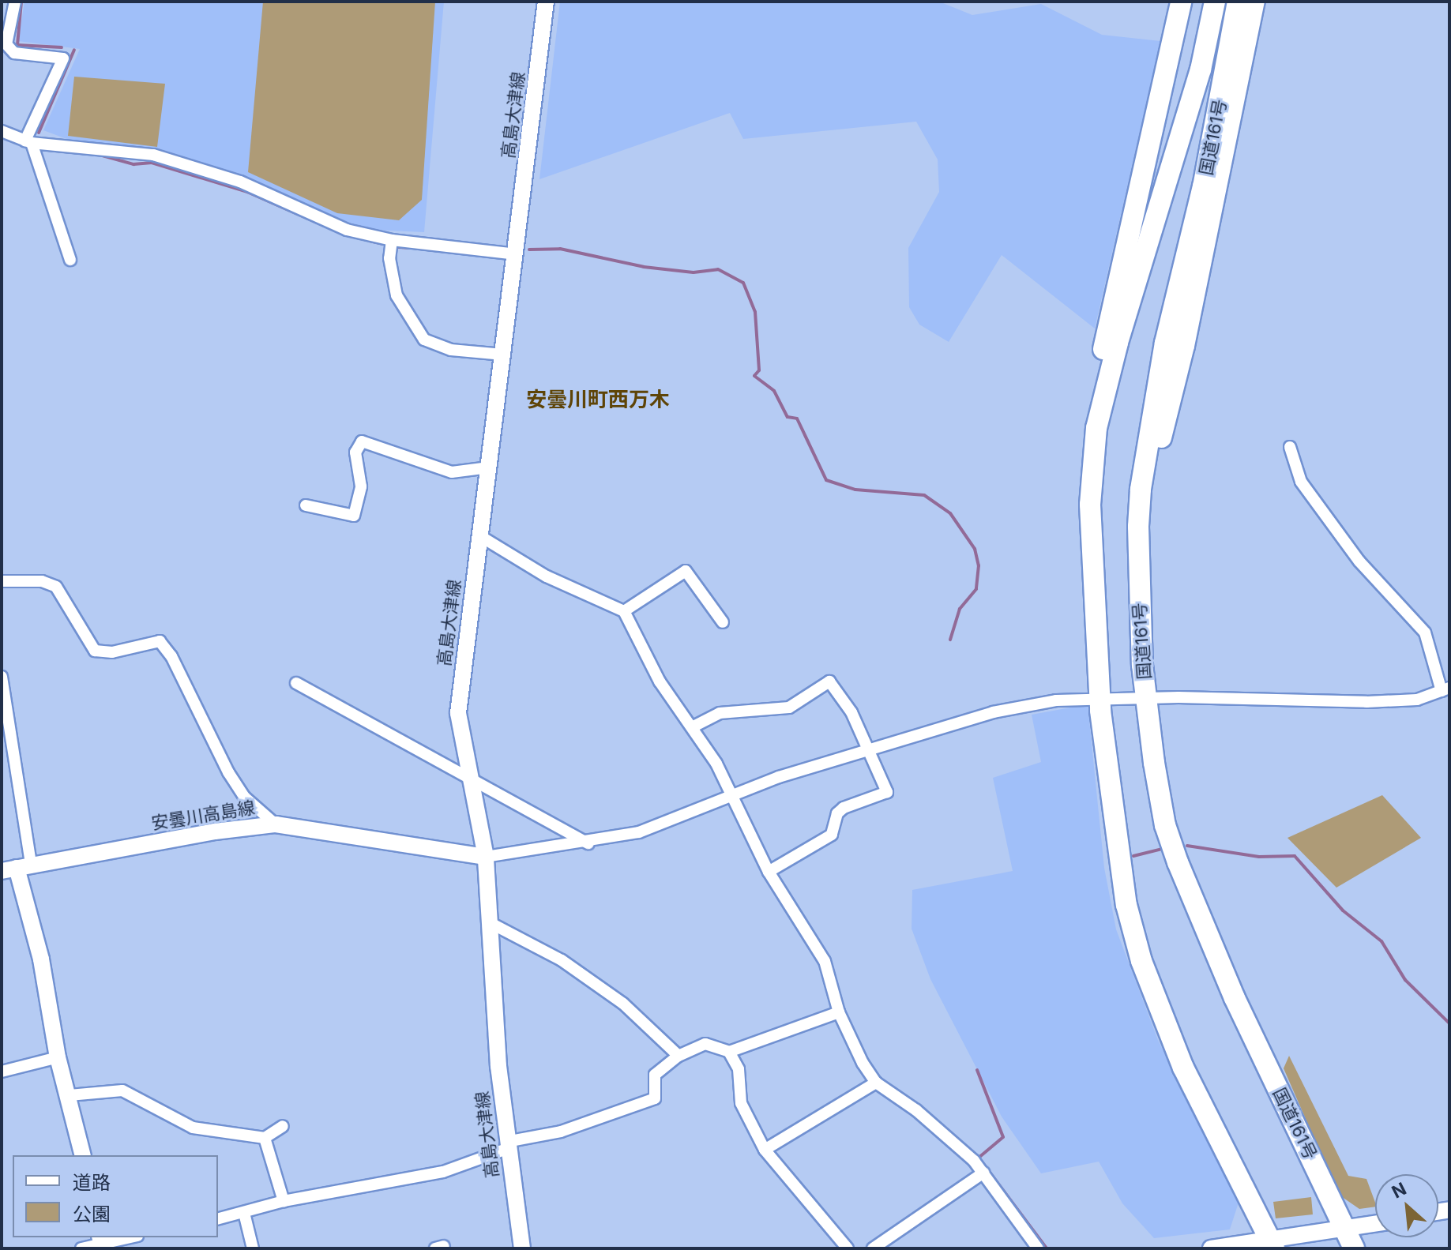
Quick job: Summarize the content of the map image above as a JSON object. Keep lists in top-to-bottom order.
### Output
{
  "streets": {
    "highway": ["国道161号"],
    "main road": ["高島大津線", "安曇川高島線"]
  },
  "crossings": [
    ["高島大津線", "安曇川高島線"]
  ],
  "districts": ["安曇川町西万木"],
  "legend": ["道路", "公園"],
  "north": "top left"
}
